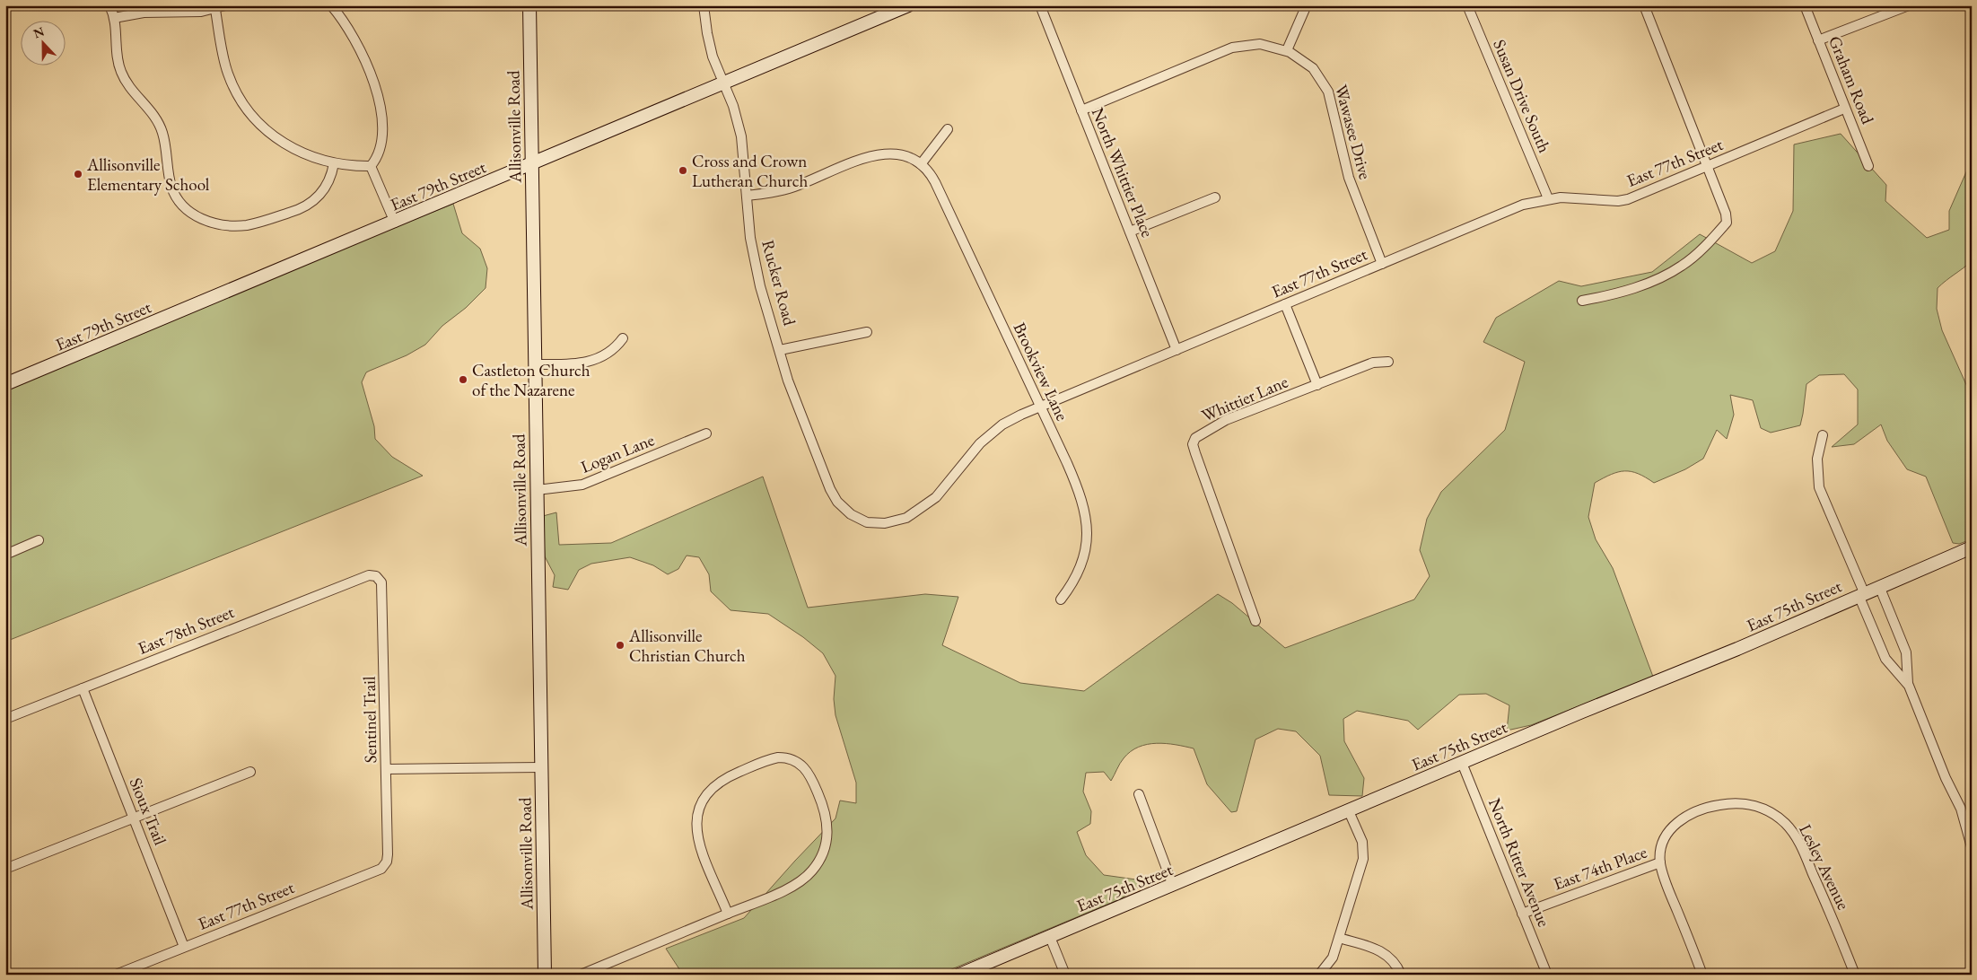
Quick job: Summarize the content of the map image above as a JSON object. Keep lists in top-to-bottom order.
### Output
{
  "streets": {
    "street": [
      "Graham Road",
      "Susan Drive South",
      "Allisonville Road",
      "Wawasee Drive",
      "East 77th Street",
      "North Whittier Place",
      "East 79th Street",
      "Rucker Road",
      "Brookview Lane",
      "Whittier Lane",
      "Logan Lane",
      "East 75th Street",
      "East 78th Street",
      "Sentinel Trail",
      "Sioux Trail",
      "North Ritter Avenue",
      "Lesley Avenue",
      "East 74th Place"
    ]
  },
  "crossings": [
    ["Graham Road", "East 77th Street"],
    ["Susan Drive South", "East 77th Street"],
    ["Allisonville Road", "East 79th Street"],
    ["Allisonville Road", "Logan Lane"],
    ["Wawasee Drive", "East 77th Street"],
    ["Wawasee Drive", "North Whittier Place"],
    ["East 77th Street", "North Whittier Place"],
    ["East 77th Street", "Rucker Road"],
    ["East 77th Street", "Brookview Lane"],
    ["East 77th Street", "Sentinel Trail"],
    ["East 77th Street", "Sioux Trail"],
    ["East 79th Street", "Rucker Road"],
    ["East 75th Street", "North Ritter Avenue"],
    ["East 78th Street", "Sentinel Trail"],
    ["East 78th Street", "Sioux Trail"],
    ["North Ritter Avenue", "East 74th Place"],
    ["Lesley Avenue", "East 74th Place"]
  ],
  "places": [
    "Cross and Crown Lutheran Church",
    "Allisonville Elementary School",
    "Castleton Church of the Nazarene",
    "Allisonville Christian Church"
  ],
  "north": "top"
}
